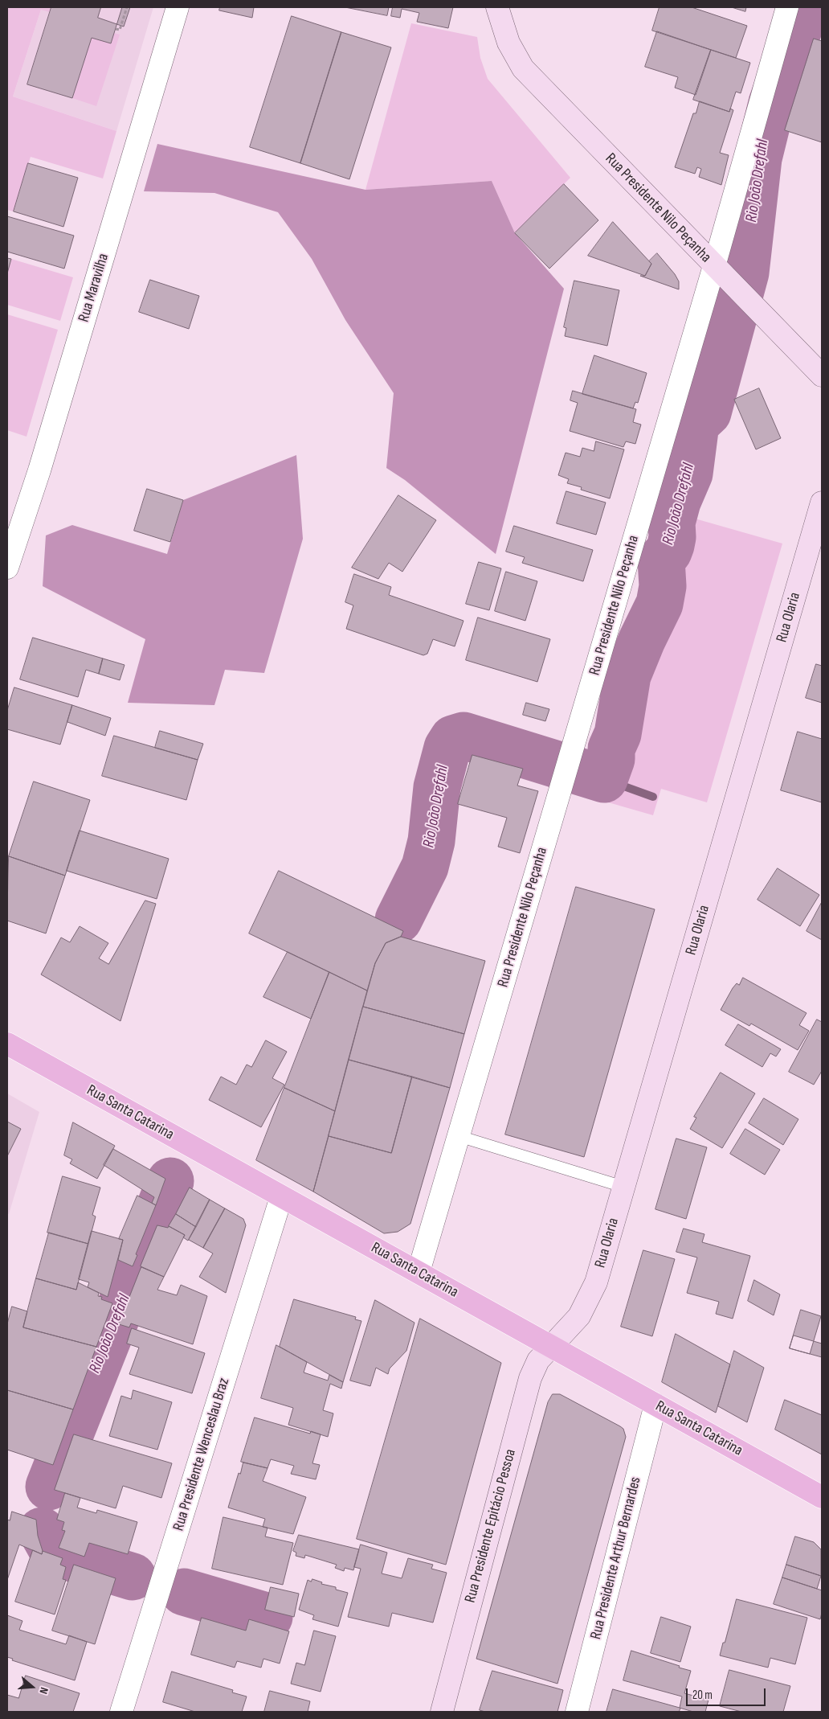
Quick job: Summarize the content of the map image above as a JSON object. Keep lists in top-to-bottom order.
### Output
{
  "streets": {
    "main road": ["Rua Santa Catarina"],
    "street": [
      "Rua Presidente Nilo Peçanha",
      "Rua Maravilha",
      "Rua Olaria",
      "Rua Presidente Wenceslau Braz",
      "Rua Presidente Epitácio Pessoa",
      "Rua Presidente Arthur Bernardes"
    ]
  },
  "crossings": [
    ["Rua Presidente Nilo Peçanha", "Rua Santa Catarina"],
    ["Rua Olaria", "Rua Santa Catarina"],
    ["Rua Olaria", "Rua Presidente Epitácio Pessoa"],
    ["Rua Santa Catarina", "Rua Presidente Wenceslau Braz"],
    ["Rua Santa Catarina", "Rua Presidente Epitácio Pessoa"],
    ["Rua Santa Catarina", "Rua Presidente Arthur Bernardes"]
  ],
  "water": ["Rio João Drefahl"],
  "scale_bar": "20 m",
  "north": "right"
}
